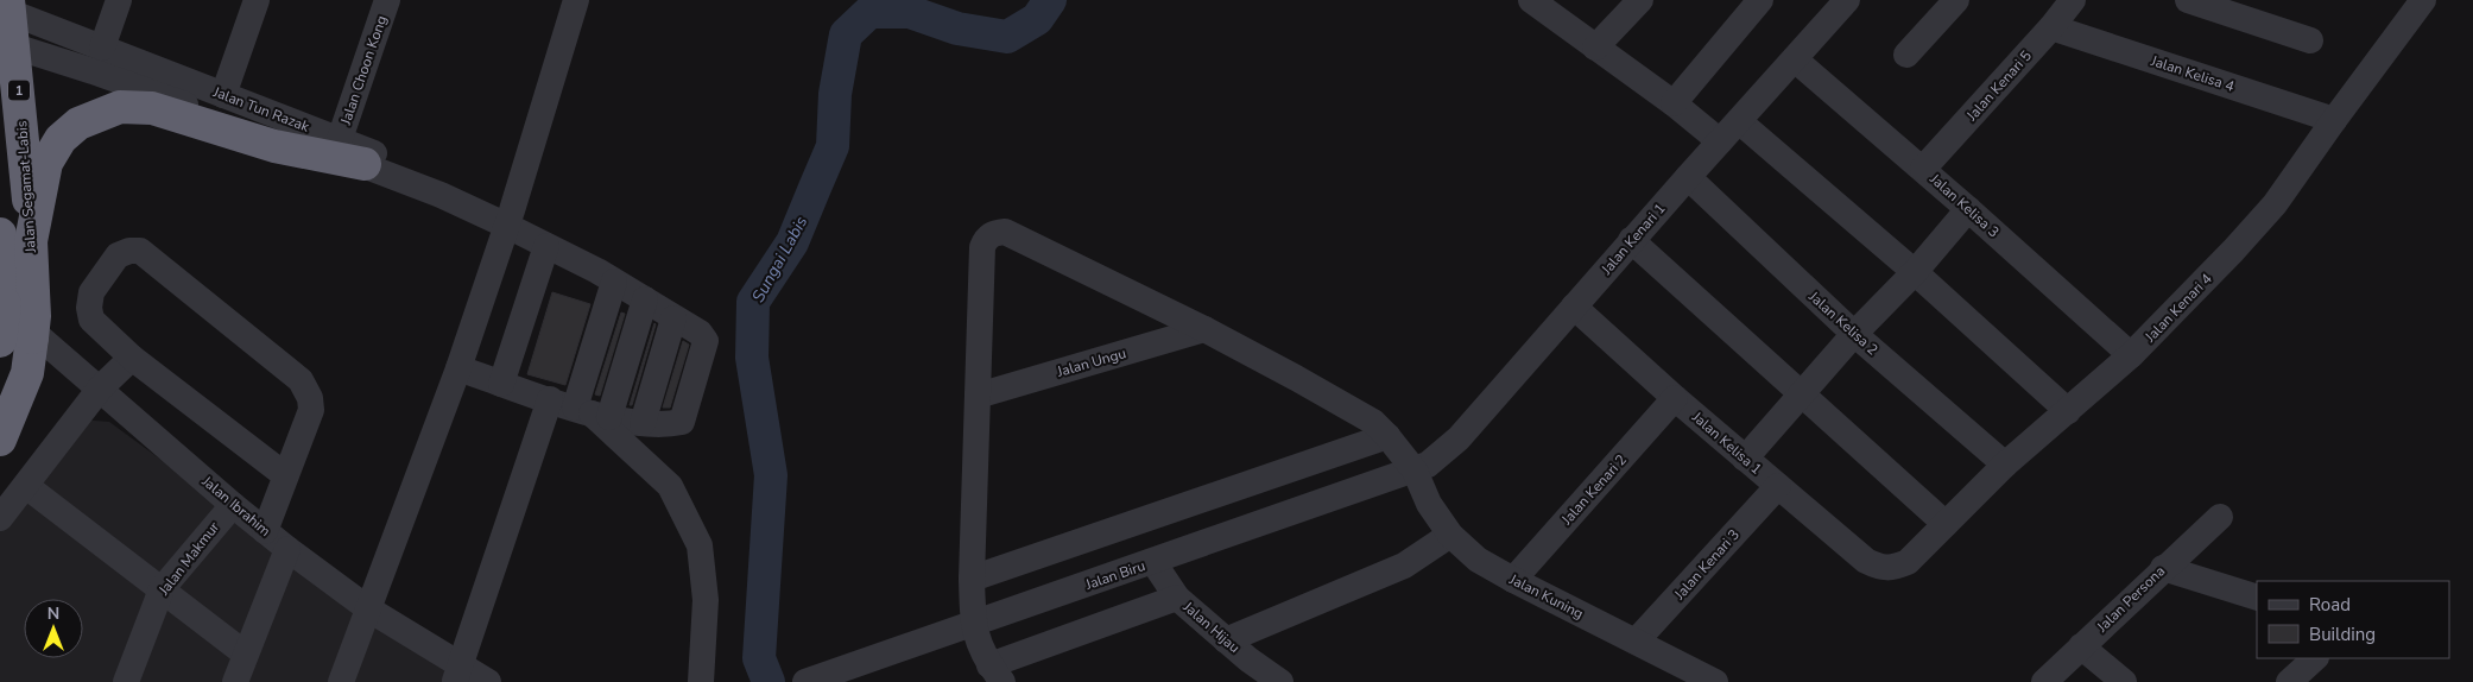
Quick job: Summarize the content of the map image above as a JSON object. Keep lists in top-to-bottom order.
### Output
{
  "streets": {
    "highway": ["1", "Jalan Segamat-Labis"],
    "street": [
      "Jalan Choon Kong",
      "Jalan Kelisa 4",
      "Jalan Kenari 5",
      "Jalan Tun Razak",
      "Jalan Kelisa 3",
      "Jalan Kenari 1",
      "Jalan Kenari 4",
      "Jalan Kelisa 2",
      "Jalan Ungu",
      "Jalan Kelisa 1",
      "Jalan Kenari 2",
      "Jalan Ibrahim",
      "Jalan Makmur",
      "Jalan Kenari 3",
      "Jalan Biru",
      "Jalan Kuning",
      "Jalan Persona",
      "Jalan Hijau"
    ]
  },
  "crossings": [
    ["Jalan Choon Kong", "Jalan Tun Razak"],
    ["Jalan Kelisa 4", "Jalan Kenari 5"],
    ["Jalan Kelisa 4", "Jalan Kenari 4"],
    ["Jalan Kenari 5", "Jalan Kelisa 3"],
    ["Jalan Tun Razak", "Jalan Segamat-Labis"],
    ["Jalan Kelisa 3", "Jalan Kenari 1"],
    ["Jalan Kelisa 3", "Jalan Kenari 4"],
    ["Jalan Kenari 1", "Jalan Kelisa 2"],
    ["Jalan Kenari 1", "Jalan Kelisa 1"],
    ["Jalan Kenari 1", "Jalan Biru"],
    ["Jalan Kenari 1", "Jalan Kuning"],
    ["Jalan Kenari 4", "Jalan Kelisa 2"],
    ["Jalan Kenari 4", "Jalan Kelisa 1"],
    ["Jalan Ungu", "Jalan Kuning"],
    ["Jalan Kelisa 1", "Jalan Kenari 2"],
    ["Jalan Kelisa 1", "Jalan Kenari 3"],
    ["Jalan Kenari 2", "Jalan Kuning"],
    ["Jalan Ibrahim", "Jalan Makmur"],
    ["Jalan Kenari 3", "Jalan Kuning"],
    ["Jalan Biru", "Jalan Kuning"],
    ["Jalan Biru", "Jalan Hijau"]
  ],
  "water": ["Sungai Labis"],
  "legend": ["Road", "Building"],
  "north": "top"
}
